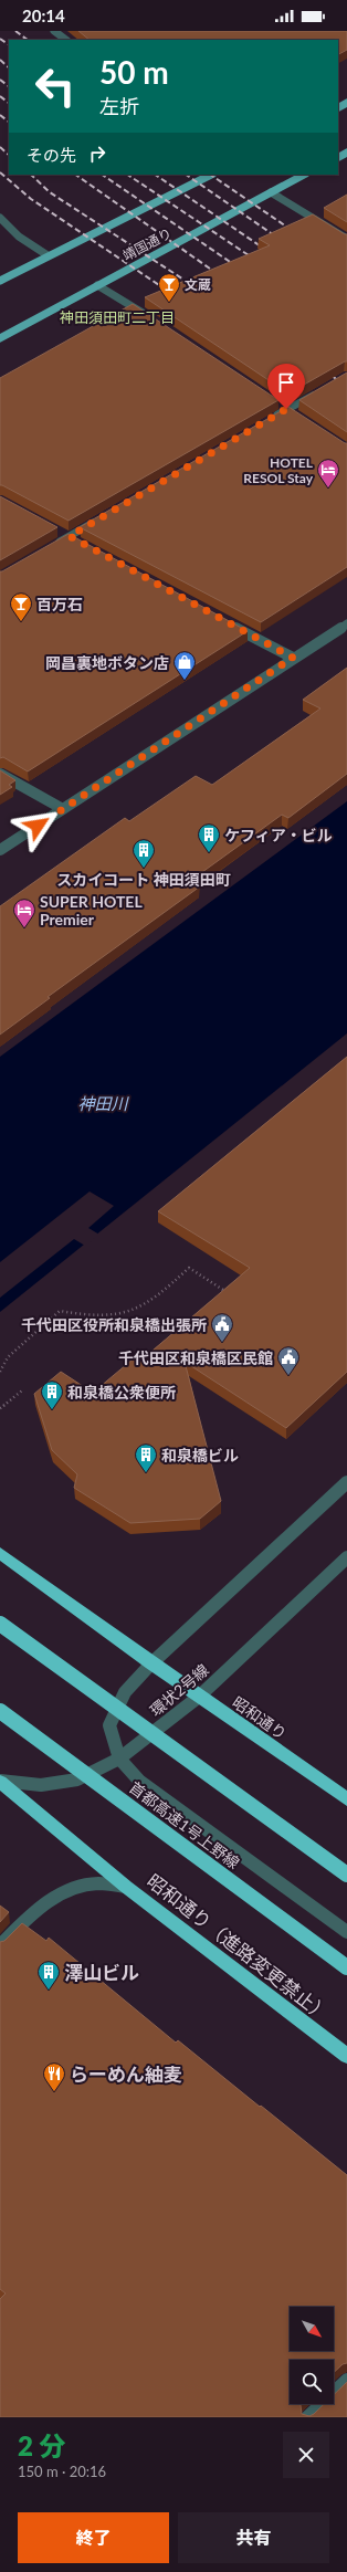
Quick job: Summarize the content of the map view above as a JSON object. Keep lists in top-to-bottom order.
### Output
{
  "streets": {
    "highway": ["昭和通り", "首都高速1号上野線", "昭和通り（進路変更禁止）"],
    "main road": ["靖国通り"],
    "street": ["環状2号線"]
  },
  "crossings": [
    ["環状2号線", "昭和通り"]
  ],
  "districts": ["神田須田町二丁目"],
  "water": ["神田川"],
  "places": {
    "bar": ["文蔵", "百万石"],
    "hotel": ["HOTEL RESOL Stay", "SUPER HOTEL Premier"],
    "shop": ["岡昌裏地ボタン店"],
    "building": [
      "ケフィア・ビル",
      "スカイコート 神田須田町",
      "和泉橋公衆便所",
      "和泉橋ビル",
      "澤山ビル"
    ],
    "public building": ["千代田区役所和泉橋出張所", "千代田区和泉橋区民館"],
    "restaurant": ["らーめん紬麦"]
  },
  "north": "bottom right",
  "page": {
    "status": "20:14",
    "turn": ["50 m", "左折"],
    "then": "その先",
    "heading": ["2 分", "150 m · 20:16"],
    "buttons": ["終了", "共有"]
  }
}
